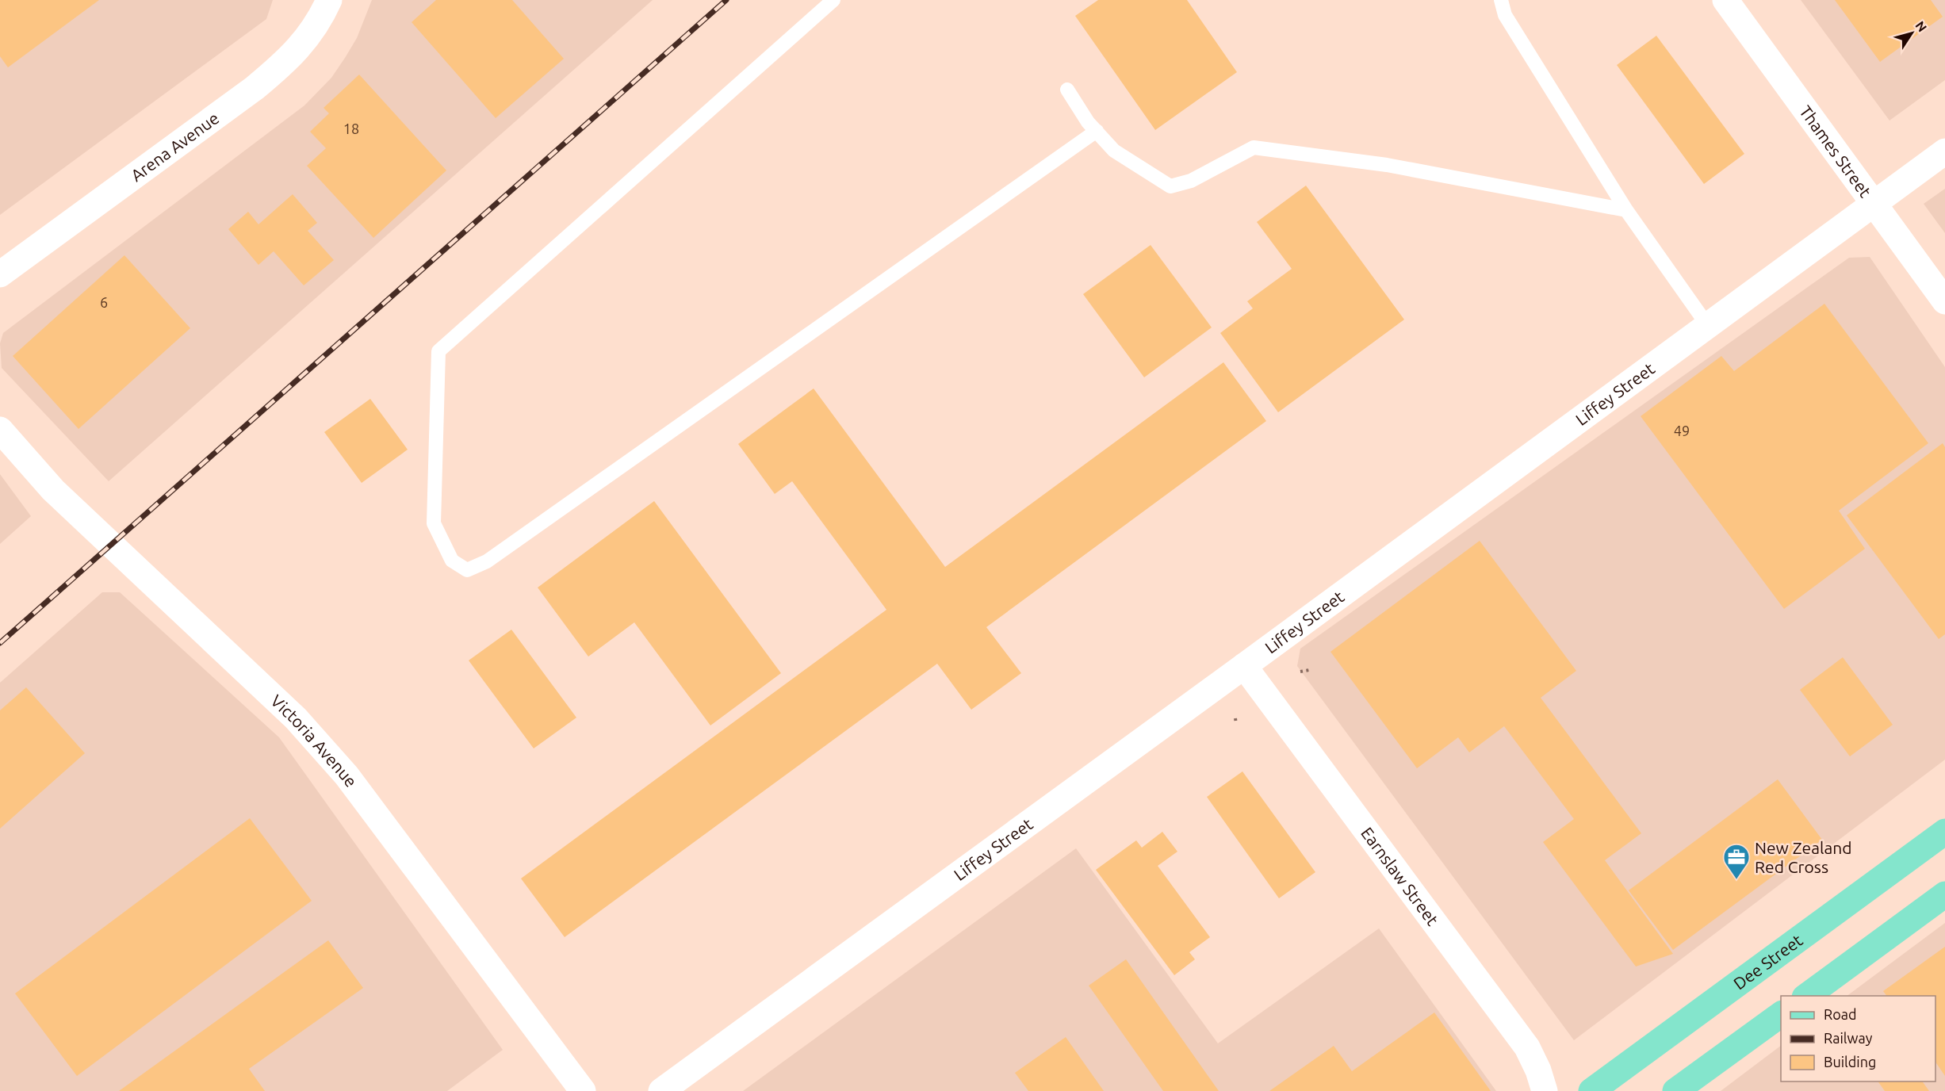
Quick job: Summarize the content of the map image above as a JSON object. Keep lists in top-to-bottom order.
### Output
{
  "streets": {
    "main road": ["Dee Street"],
    "street": [
      "Arena Avenue",
      "Thames Street",
      "Liffey Street",
      "Victoria Avenue",
      "Earnslaw Street"
    ]
  },
  "crossings": [
    ["Thames Street", "Liffey Street"],
    ["Liffey Street", "Earnslaw Street"]
  ],
  "places": {
    "office": ["New Zealand Red Cross"]
  },
  "house_numbers": ["18", "6", "49"],
  "legend": ["Road", "Railway", "Building"],
  "north": "top right"
}
